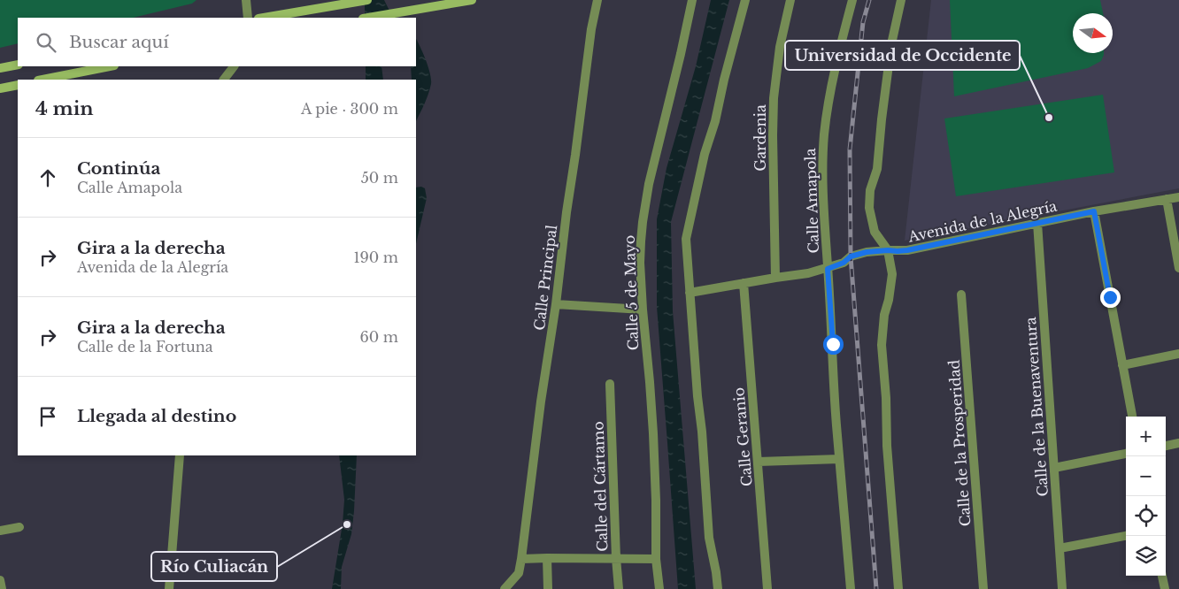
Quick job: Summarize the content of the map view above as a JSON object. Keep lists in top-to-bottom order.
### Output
{
  "streets": {
    "street": [
      "Gardenia",
      "Calle Amapola",
      "Avenida de la Alegría",
      "Calle Principal",
      "Calle 5 de Mayo",
      "Calle de la Buenaventura",
      "Calle Geranio",
      "Calle de la Prosperidad",
      "Calle del Cártamo"
    ]
  },
  "crossings": [
    ["Gardenia", "Avenida de la Alegría"],
    ["Calle Amapola", "Avenida de la Alegría"],
    ["Avenida de la Alegría", "Calle de la Buenaventura"],
    ["Avenida de la Alegría", "Calle Geranio"]
  ],
  "places": ["Universidad de Occidente", "Río Culiacán"],
  "north": "right",
  "page": {
    "search": "Buscar aquí",
    "heading": ["4 min", "A pie · 300 m"],
    "list": [
      ["Continúa", "Calle Amapola", "50 m"],
      ["Gira a la derecha", "Avenida de la Alegría", "190 m"],
      ["Gira a la derecha", "Calle de la Fortuna", "60 m"],
      "Llegada al destino"
    ],
    "map_buttons": ["+", "−"]
  }
}
